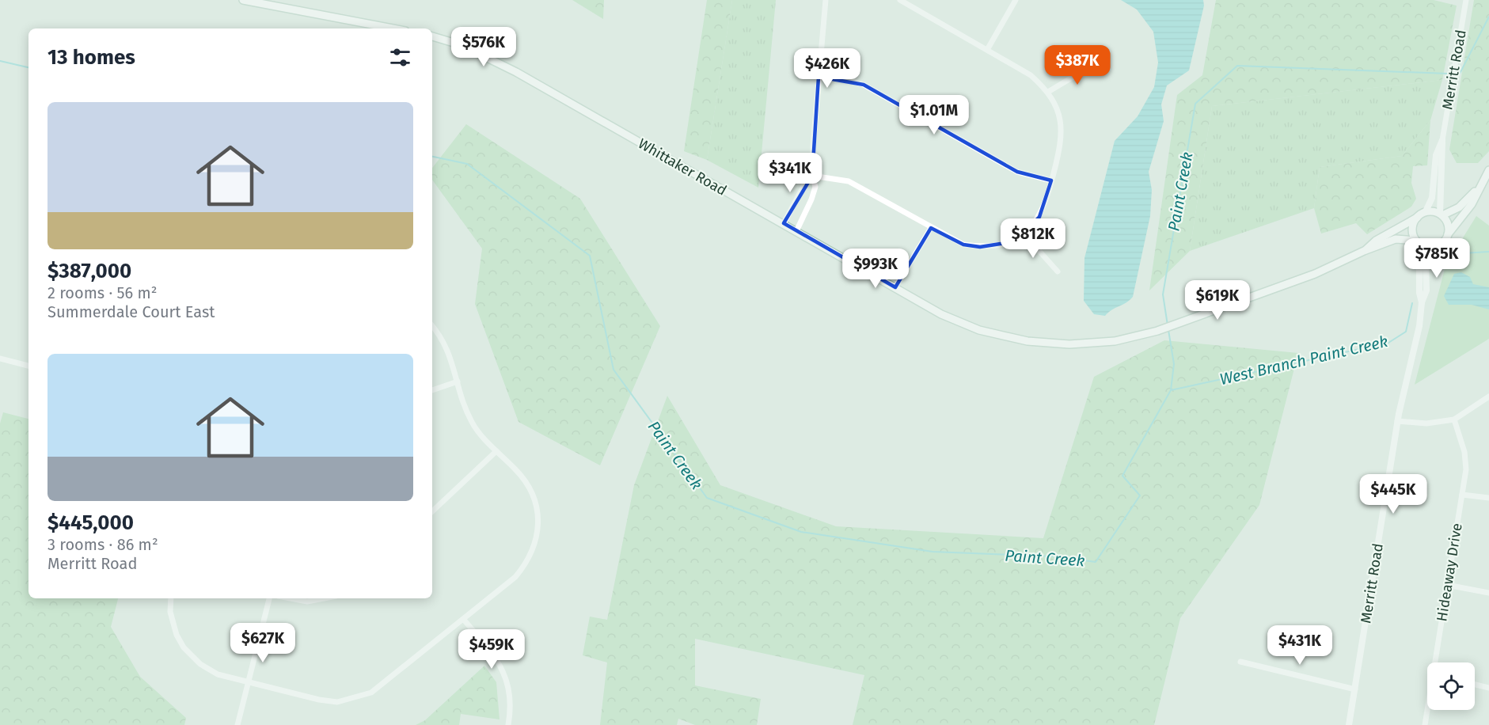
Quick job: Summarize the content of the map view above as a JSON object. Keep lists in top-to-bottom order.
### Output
{
  "streets": {
    "main road": ["Whittaker Road"],
    "street": ["Merritt Road", "Hideaway Drive"]
  },
  "crossings": [
    ["Merritt Road", "Whittaker Road"]
  ],
  "water": ["Paint Creek", "West Branch Paint Creek"],
  "page": {
    "price": [
      "$576K",
      "$387K",
      "$426K",
      "$1.01M",
      "$341K",
      "$812K",
      "$785K",
      "$993K",
      "$619K",
      "$445K",
      "$627K",
      "$431K",
      "$459K"
    ],
    "heading": "13 homes",
    "list": [
      {
        "name": "$387,000",
        "note": "2 rooms · 56 m² · Summerdale Court East"
      },
      {
        "name": "$445,000",
        "note": "3 rooms · 86 m² · Merritt Road"
      }
    ]
  }
}
